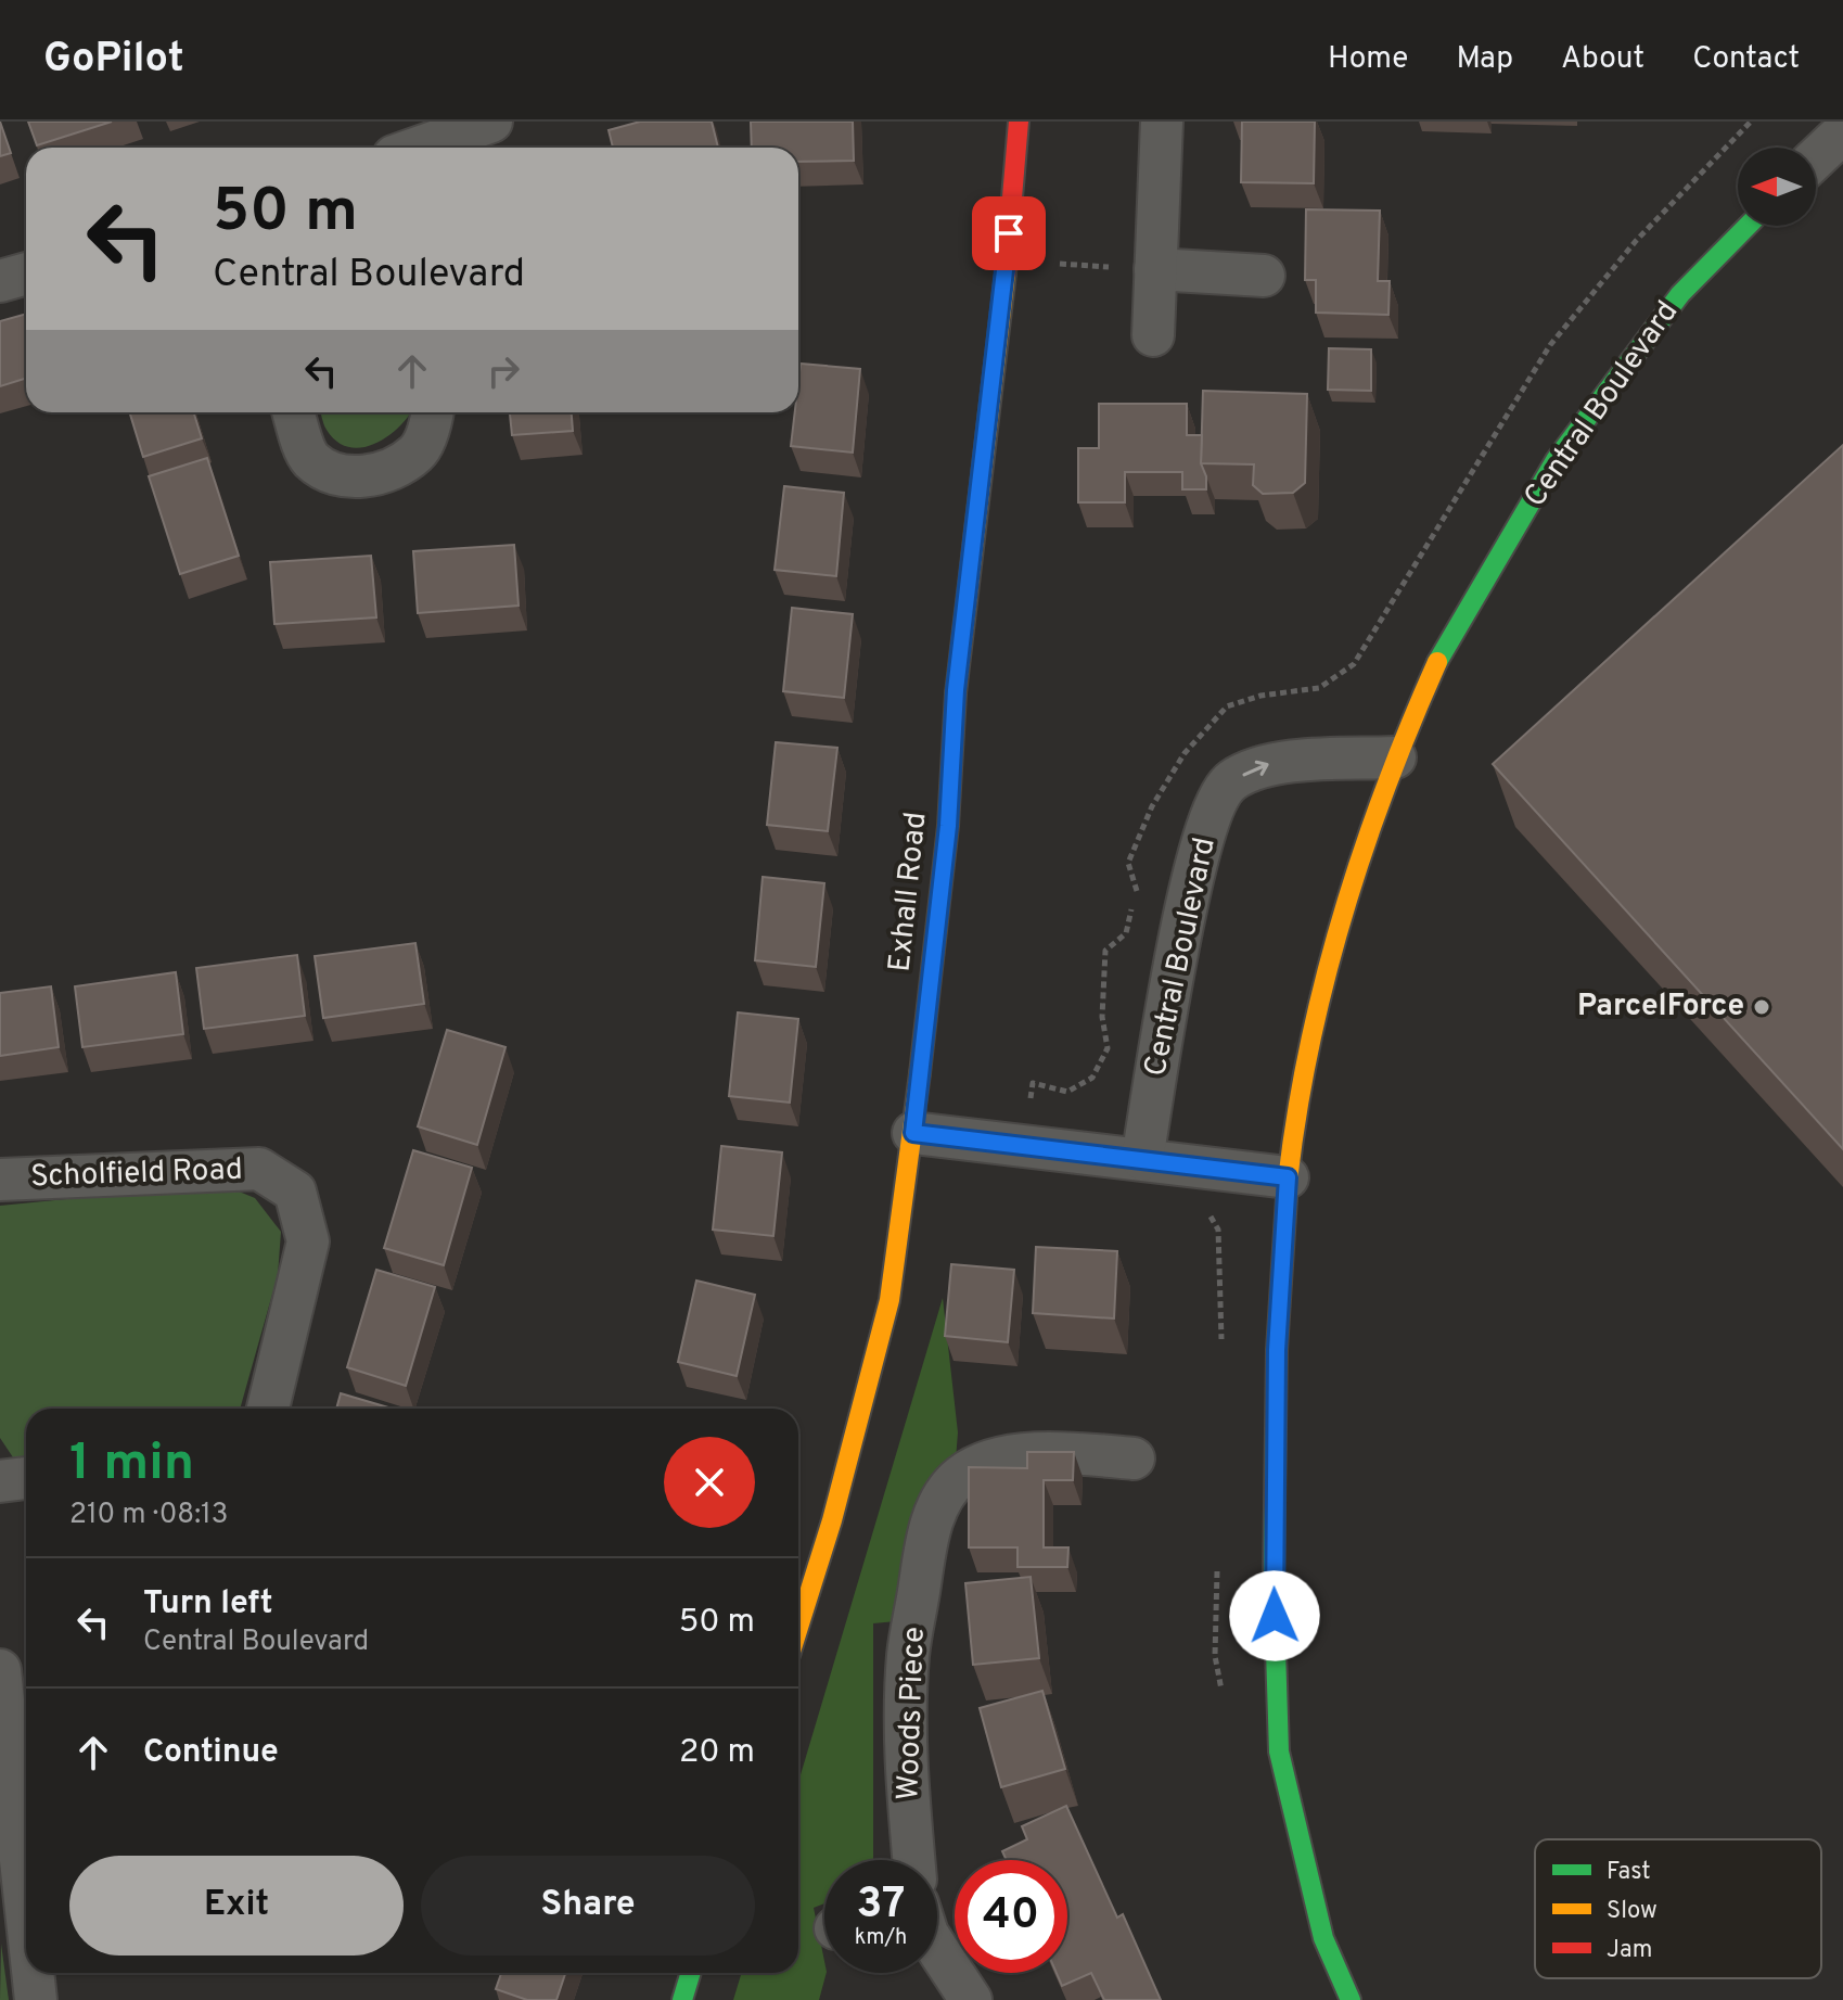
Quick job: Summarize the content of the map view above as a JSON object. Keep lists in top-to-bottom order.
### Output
{
  "streets": {
    "street": [
      "Central Boulevard",
      "Exhall Road",
      "Scholfield Road",
      "Woods Piece"
    ]
  },
  "places": ["ParcelForce"],
  "legend": ["Fast", "Slow", "Jam"],
  "north": "left",
  "page": {
    "header": "GoPilot",
    "nav": [
      "Home",
      "Map",
      "About",
      "Contact"
    ],
    "turn": ["50 m", "Central Boulevard"],
    "heading": ["1 min", "210 m · 08:13"],
    "list": [
      {
        "name": "Turn left",
        "note": "Central Boulevard",
        "value": "50 m"
      },
      {
        "name": "Continue",
        "value": "20 m"
      }
    ],
    "buttons": ["Exit", "Share"],
    "speed": "37 km/h",
    "limit": "40"
  }
}
